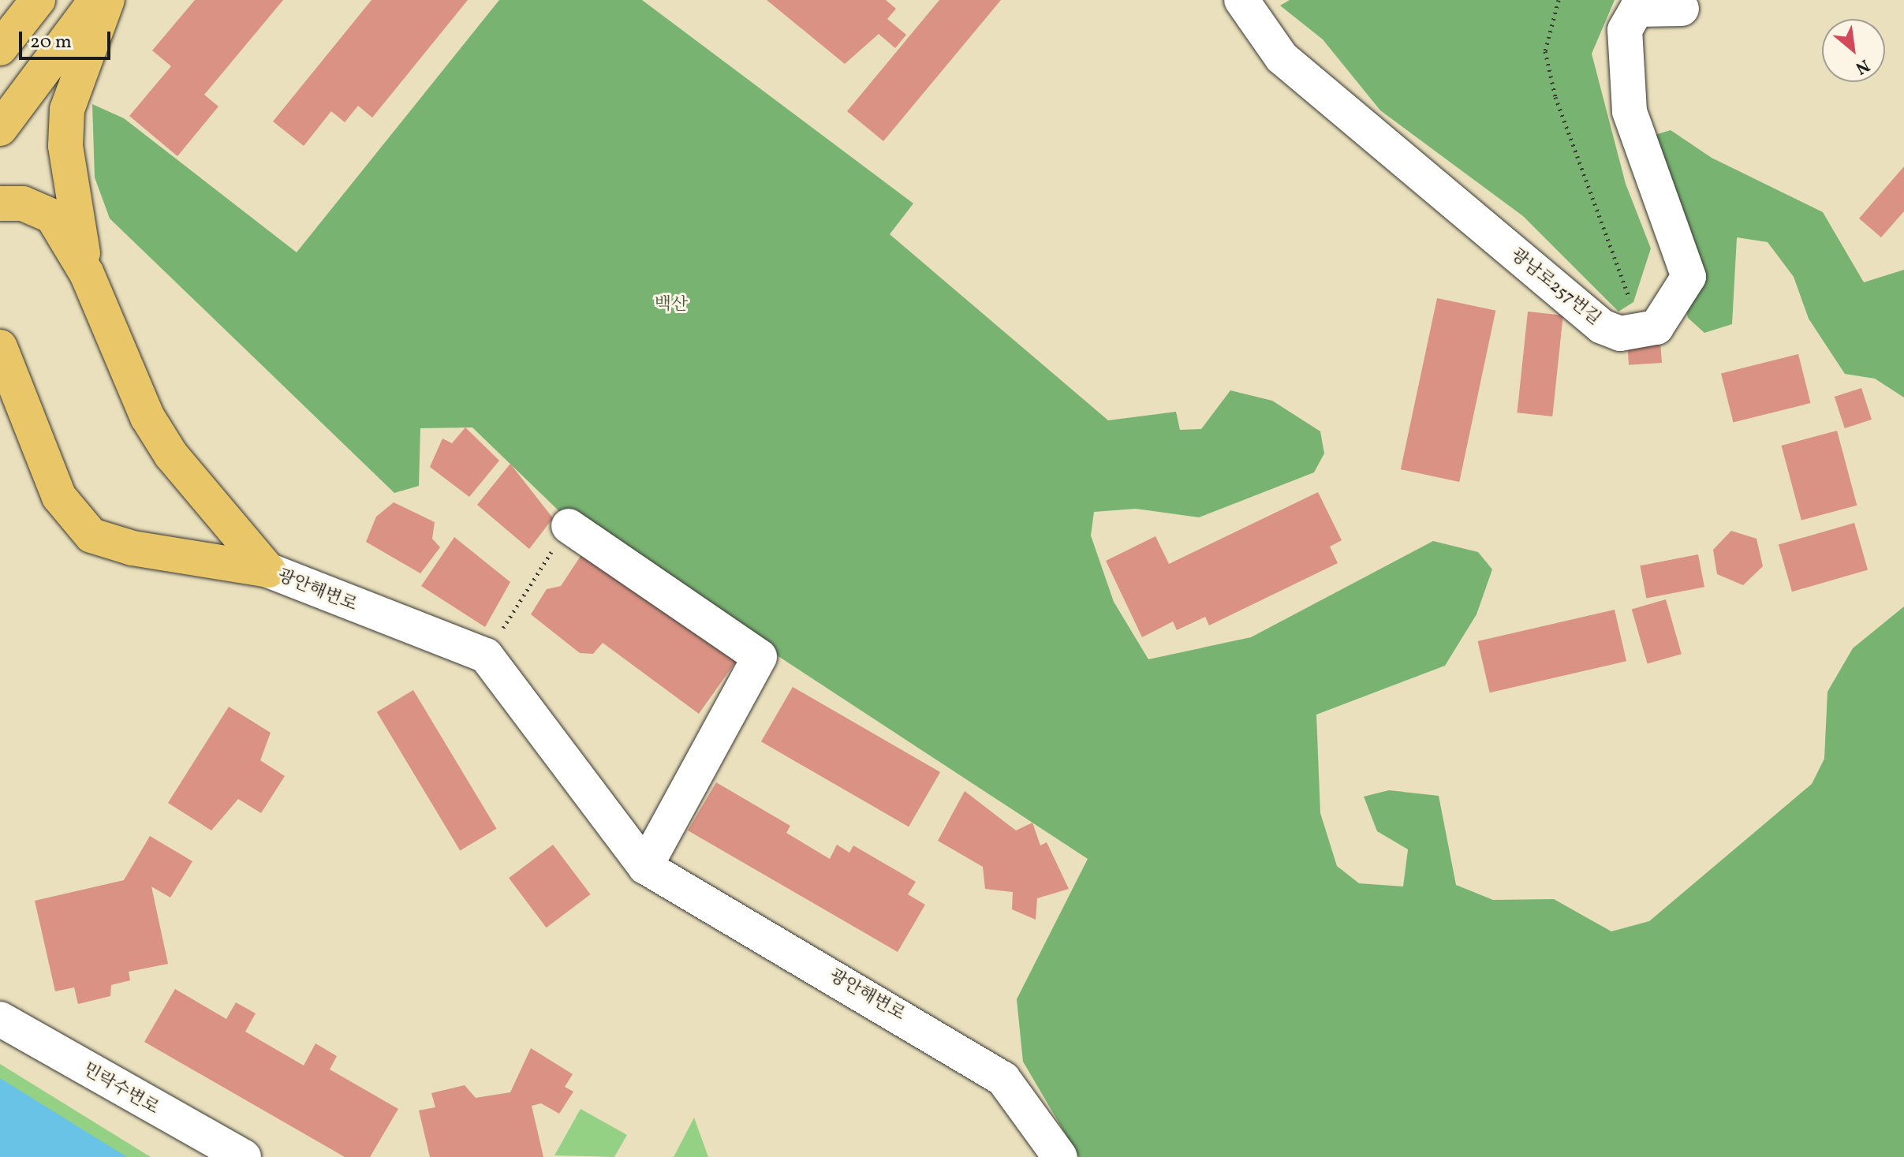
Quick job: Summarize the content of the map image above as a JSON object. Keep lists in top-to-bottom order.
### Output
{
  "streets": {
    "main road": ["광안해변로"],
    "street": ["광남로257번길", "민락수변로"]
  },
  "parks": ["백산"],
  "scale_bar": "20 m",
  "north": "bottom right"
}
